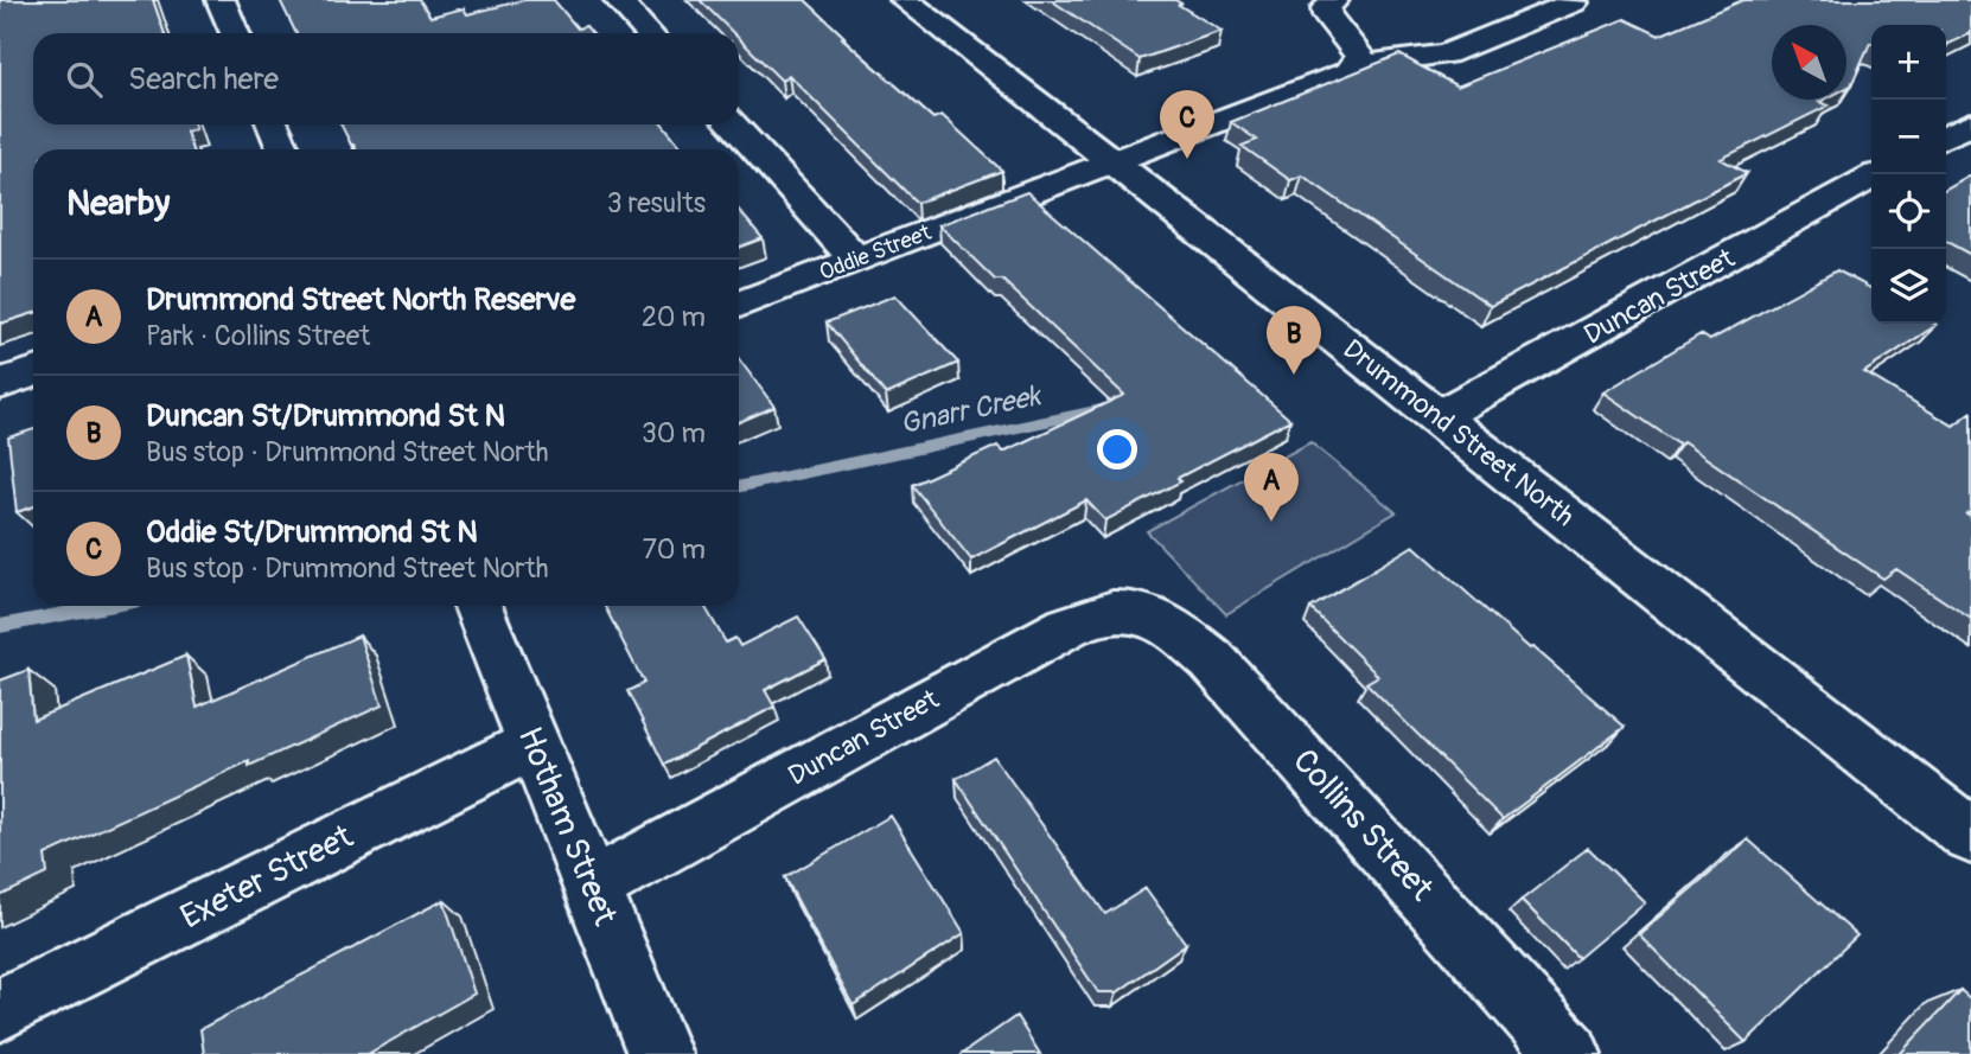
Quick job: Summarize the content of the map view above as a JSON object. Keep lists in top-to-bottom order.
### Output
{
  "streets": {
    "street": [
      "Oddie Street",
      "Duncan Street",
      "Drummond Street North",
      "Collins Street",
      "Hotham Street",
      "Exeter Street"
    ]
  },
  "crossings": [
    ["Oddie Street", "Drummond Street North"],
    ["Duncan Street", "Drummond Street North"],
    ["Duncan Street", "Collins Street"],
    ["Duncan Street", "Hotham Street"],
    ["Hotham Street", "Exeter Street"]
  ],
  "water": ["Gnarr Creek"],
  "north": "top left",
  "page": {
    "map_buttons": ["+", "−"],
    "search": "Search here",
    "pins": ["C", "B", "A"],
    "heading": ["Nearby", "3 results"],
    "list": [
      {
        "mark": "A",
        "name": "Drummond Street North Reserve",
        "note": "Park · Collins Street",
        "value": "20 m"
      },
      {
        "mark": "B",
        "name": "Duncan St/Drummond St N",
        "note": "Bus stop · Drummond Street North",
        "value": "30 m"
      },
      {
        "mark": "C",
        "name": "Oddie St/Drummond St N",
        "note": "Bus stop · Drummond Street North",
        "value": "70 m"
      }
    ]
  }
}
